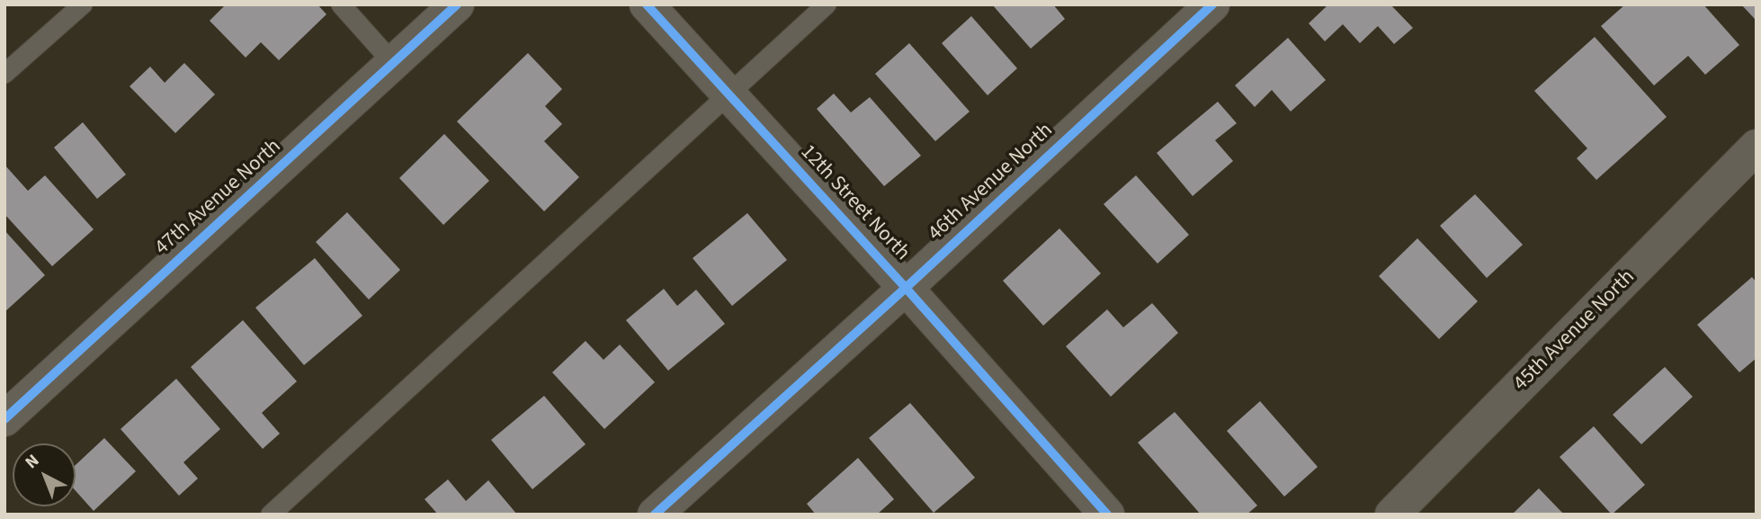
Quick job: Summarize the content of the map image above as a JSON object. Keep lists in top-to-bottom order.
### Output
{
  "streets": {
    "street": [
      "46th Avenue North",
      "47th Avenue North",
      "12th Street North",
      "45th Avenue North"
    ]
  },
  "crossings": [
    ["46th Avenue North", "12th Street North"]
  ],
  "north": "top left"
}
